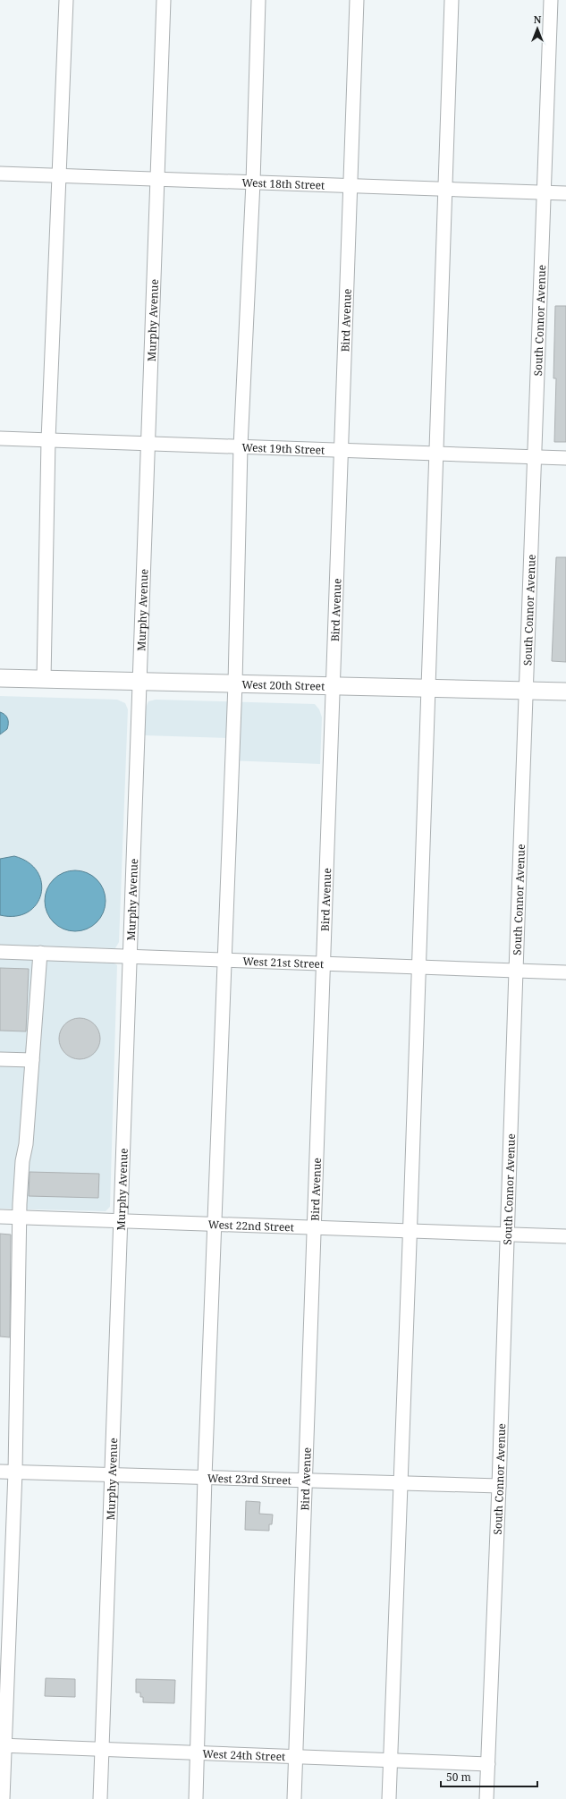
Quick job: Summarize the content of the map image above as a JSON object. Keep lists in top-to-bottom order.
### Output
{
  "streets": {
    "main road": ["West 20th Street"],
    "street": [
      "West 18th Street",
      "Murphy Avenue",
      "Bird Avenue",
      "South Connor Avenue",
      "West 19th Street",
      "West 21st Street",
      "West 22nd Street",
      "West 23rd Street",
      "West 24th Street"
    ]
  },
  "crossings": [
    ["West 18th Street", "Murphy Avenue"],
    ["West 18th Street", "Bird Avenue"],
    ["West 18th Street", "South Connor Avenue"],
    ["Murphy Avenue", "West 19th Street"],
    ["Murphy Avenue", "West 20th Street"],
    ["Murphy Avenue", "West 21st Street"],
    ["Murphy Avenue", "West 22nd Street"],
    ["Murphy Avenue", "West 23rd Street"],
    ["Murphy Avenue", "West 24th Street"],
    ["Bird Avenue", "West 19th Street"],
    ["Bird Avenue", "West 20th Street"],
    ["Bird Avenue", "West 21st Street"],
    ["Bird Avenue", "West 22nd Street"],
    ["Bird Avenue", "West 23rd Street"],
    ["Bird Avenue", "West 24th Street"],
    ["South Connor Avenue", "West 19th Street"],
    ["South Connor Avenue", "West 20th Street"],
    ["South Connor Avenue", "West 21st Street"],
    ["South Connor Avenue", "West 22nd Street"],
    ["South Connor Avenue", "West 23rd Street"],
    ["South Connor Avenue", "West 24th Street"]
  ],
  "scale_bar": "50 m",
  "north": "top"
}
